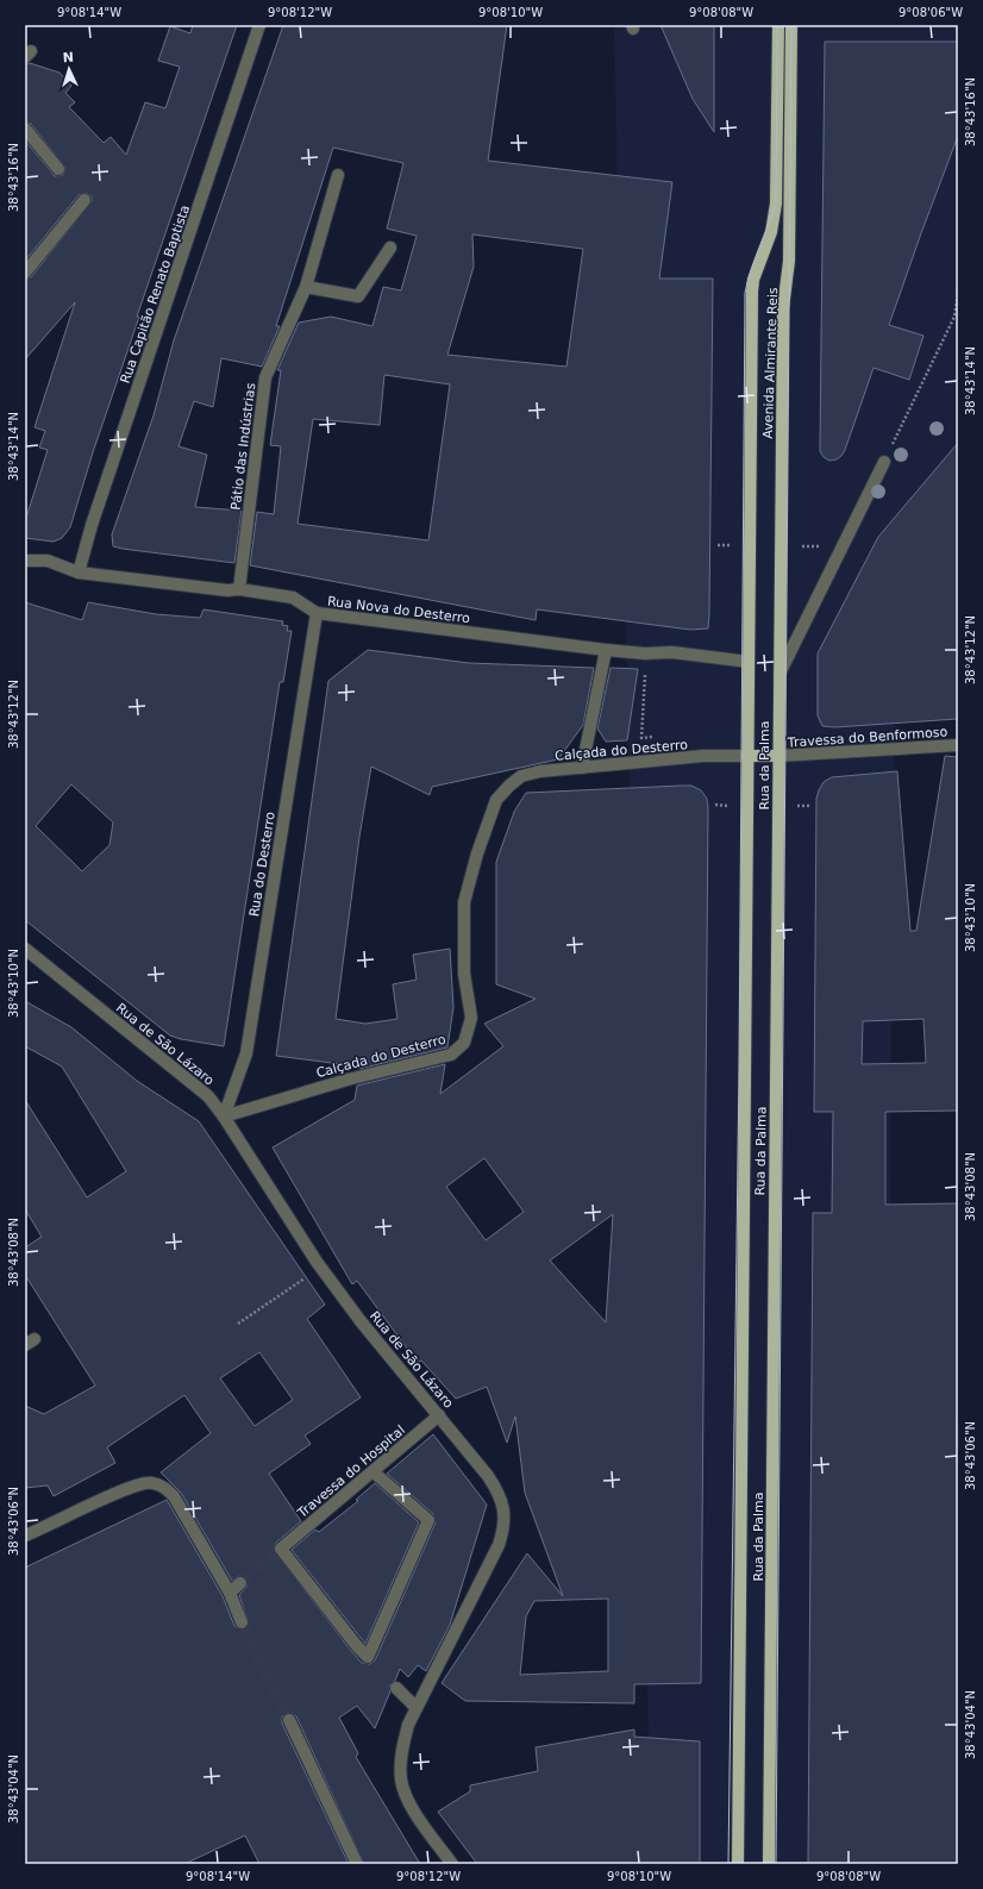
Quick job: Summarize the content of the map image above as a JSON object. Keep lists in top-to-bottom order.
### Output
{
  "streets": {
    "main road": ["Avenida Almirante Reis", "Rua da Palma"],
    "street": [
      "Rua Capitão Renato Baptista",
      "Pátio das Indústrias",
      "Rua Nova do Desterro",
      "Travessa do Benformoso",
      "Calçada do Desterro",
      "Rua do Desterro",
      "Rua de São Lázaro",
      "Travessa do Hospital"
    ]
  },
  "crossings": [
    ["Rua Capitão Renato Baptista", "Rua Nova do Desterro"],
    ["Avenida Almirante Reis", "Rua Nova do Desterro"],
    ["Avenida Almirante Reis", "Rua da Palma"],
    ["Pátio das Indústrias", "Rua Nova do Desterro"],
    ["Rua Nova do Desterro", "Rua da Palma"],
    ["Rua Nova do Desterro", "Rua do Desterro"],
    ["Travessa do Benformoso", "Rua da Palma"],
    ["Calçada do Desterro", "Rua da Palma"],
    ["Calçada do Desterro", "Rua do Desterro"],
    ["Calçada do Desterro", "Rua de São Lázaro"],
    ["Rua do Desterro", "Rua de São Lázaro"],
    ["Rua de São Lázaro", "Travessa do Hospital"]
  ],
  "north": "top",
  "coordinates": [
    "9°08'14\"W",
    "9°08'12\"W",
    "9°08'10\"W",
    "9°08'08\"W",
    "9°08'06\"W",
    "38°43'16\"N",
    "38°43'14\"N",
    "38°43'12\"N",
    "38°43'10\"N",
    "38°43'08\"N",
    "38°43'06\"N",
    "38°43'04\"N"
  ]
}
